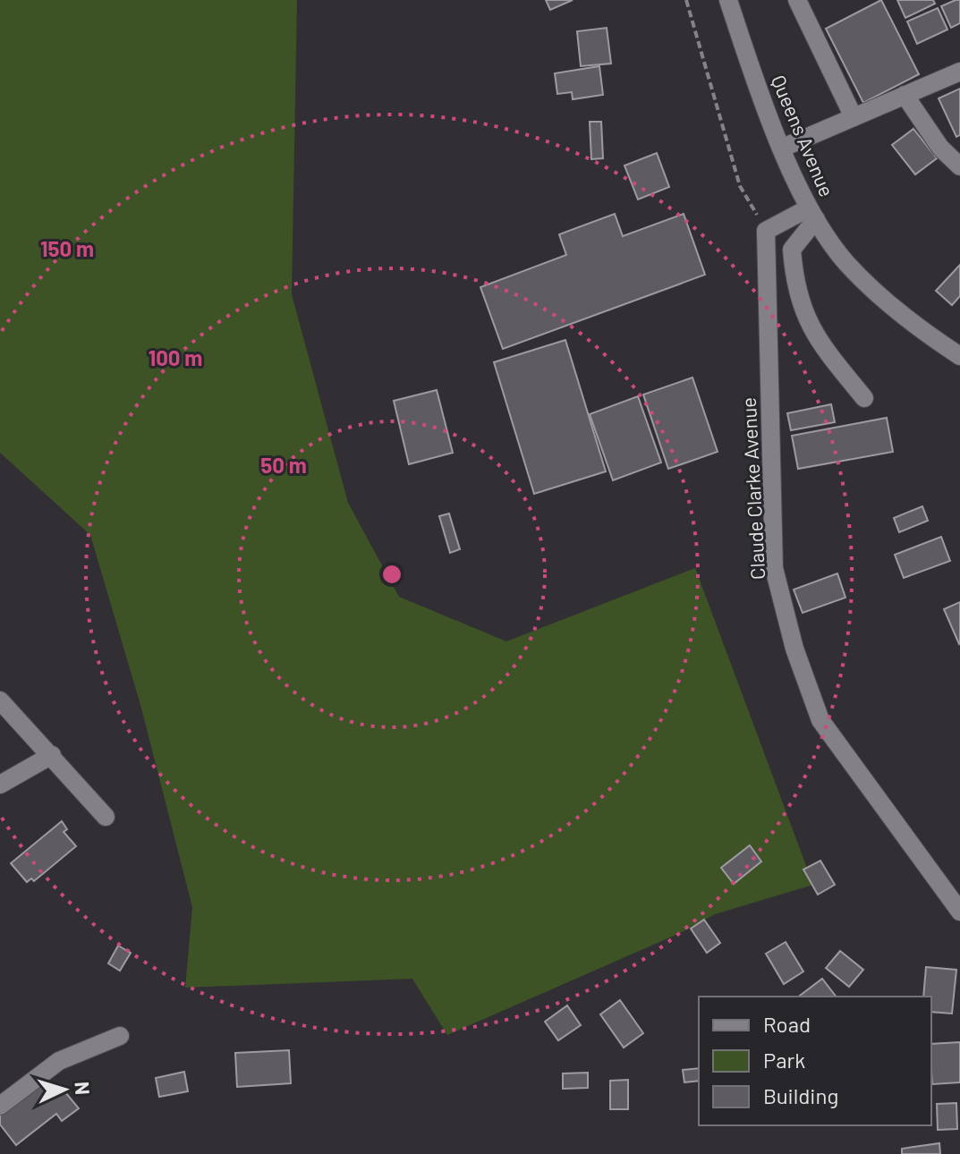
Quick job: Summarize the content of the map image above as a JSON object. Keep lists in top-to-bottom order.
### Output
{
  "streets": {
    "street": ["Queens Avenue", "Claude Clarke Avenue"]
  },
  "legend": ["Road", "Park", "Building"],
  "north": "right",
  "rings": ["150 m", "100 m", "50 m"]
}
